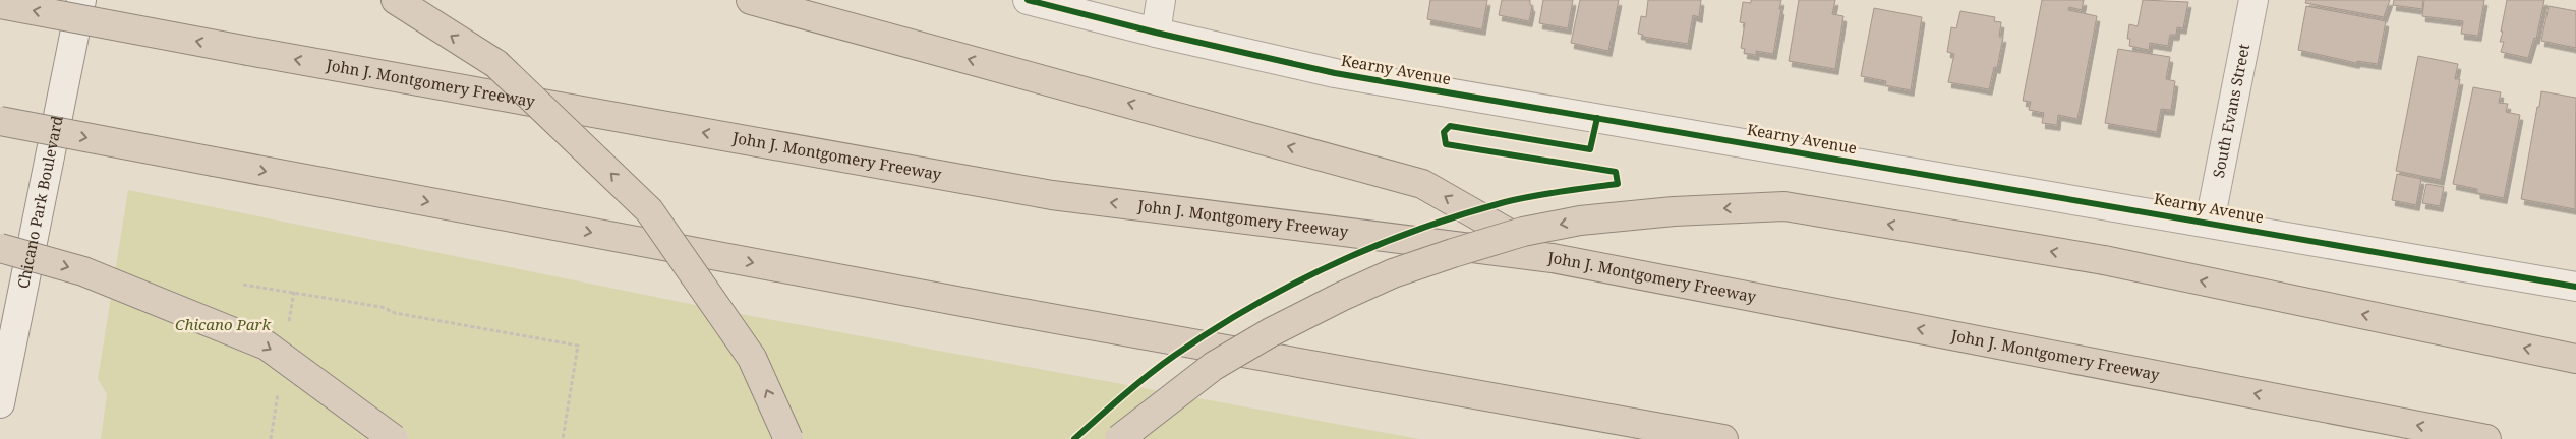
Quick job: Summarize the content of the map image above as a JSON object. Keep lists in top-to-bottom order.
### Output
{
  "streets": {
    "highway": ["John J. Montgomery Freeway"],
    "street": ["Kearny Avenue", "South Evans Street", "Chicano Park Boulevard"]
  },
  "crossings": [
    ["Kearny Avenue", "South Evans Street"]
  ],
  "parks": ["Chicano Park"]
}
